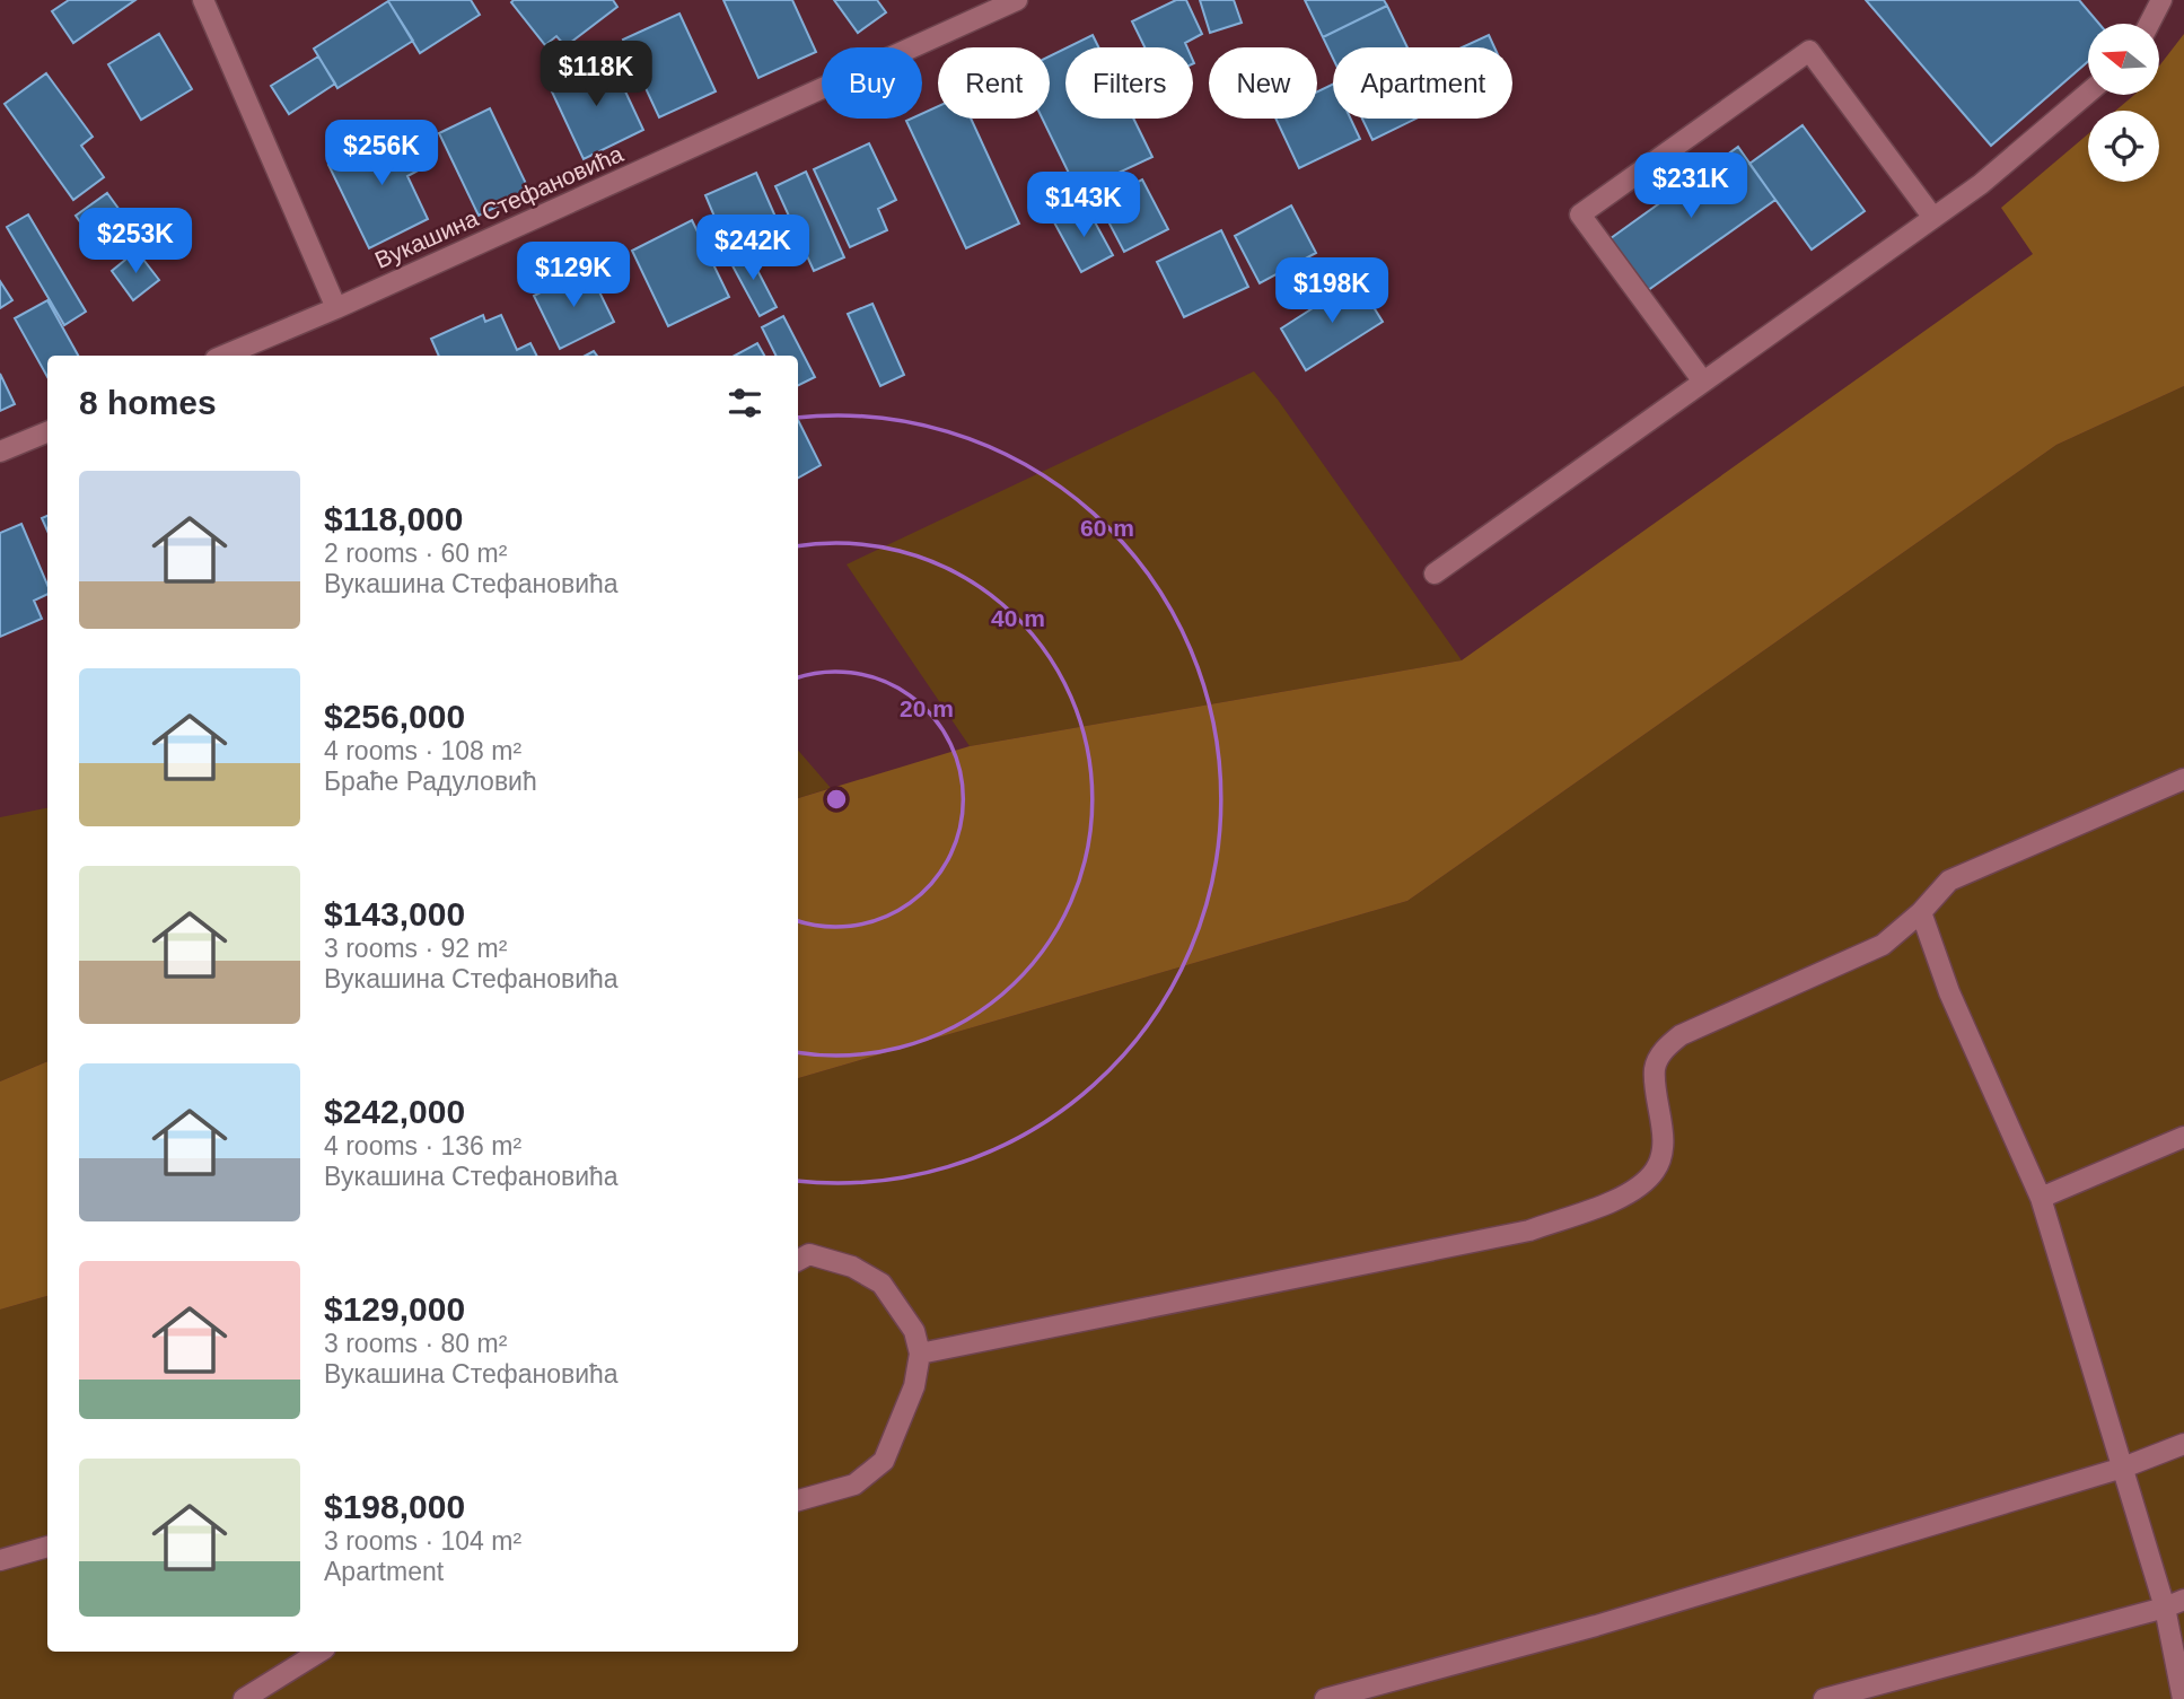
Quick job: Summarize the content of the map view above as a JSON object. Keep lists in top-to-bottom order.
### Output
{
  "streets": {
    "street": ["Вукашина Стефановића"]
  },
  "north": "left",
  "page": {
    "price": [
      "$118K",
      "$256K",
      "$231K",
      "$143K",
      "$253K",
      "$242K",
      "$129K",
      "$198K"
    ],
    "chip": [
      "Buy",
      "Rent",
      "Filters",
      "New",
      "Apartment"
    ],
    "heading": "8 homes",
    "list": [
      {
        "name": "$118,000",
        "note": "2 rooms · 60 m² · Вукашина Стефановића"
      },
      {
        "name": "$256,000",
        "note": "4 rooms · 108 m² · Браће Радуловић"
      },
      {
        "name": "$143,000",
        "note": "3 rooms · 92 m² · Вукашина Стефановића"
      },
      {
        "name": "$242,000",
        "note": "4 rooms · 136 m² · Вукашина Стефановића"
      },
      {
        "name": "$129,000",
        "note": "3 rooms · 80 m² · Вукашина Стефановића"
      },
      {
        "name": "$198,000",
        "note": "3 rooms · 104 m² · Apartment"
      }
    ]
  },
  "rings": ["60 m", "40 m", "20 m"]
}
